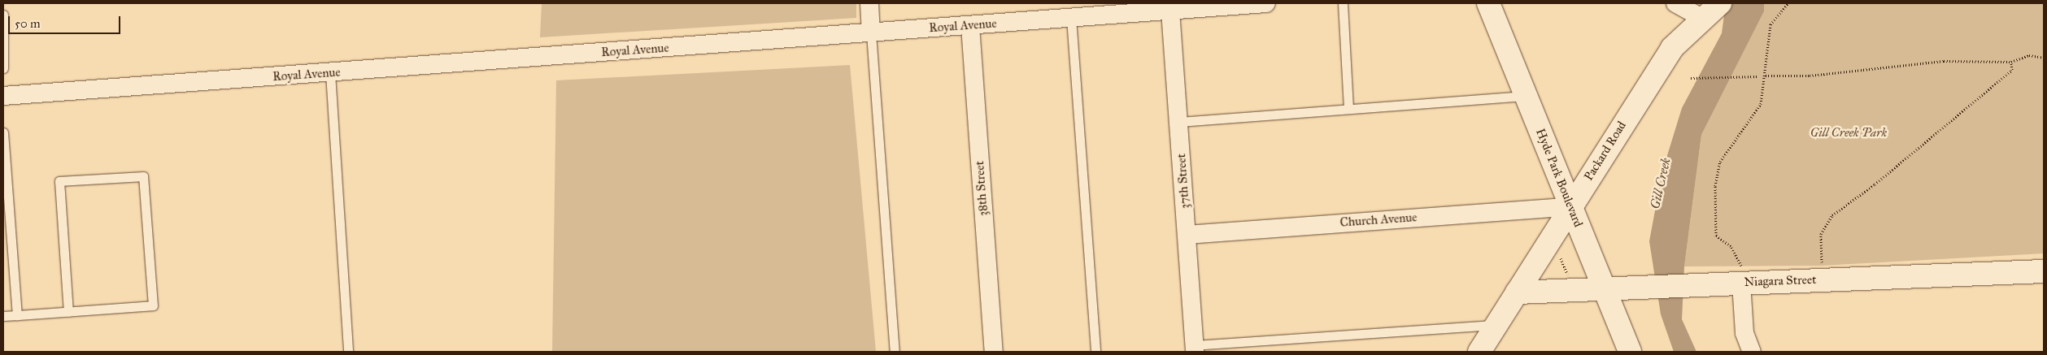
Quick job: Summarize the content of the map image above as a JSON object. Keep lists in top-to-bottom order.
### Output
{
  "streets": {
    "street": [
      "Royal Avenue",
      "Packard Road",
      "Hyde Park Boulevard",
      "37th Street",
      "38th Street",
      "Church Avenue",
      "Niagara Street"
    ]
  },
  "crossings": [
    ["Royal Avenue", "37th Street"],
    ["Royal Avenue", "38th Street"],
    ["Packard Road", "Hyde Park Boulevard"],
    ["Packard Road", "Church Avenue"],
    ["Packard Road", "Niagara Street"],
    ["Hyde Park Boulevard", "Church Avenue"],
    ["Hyde Park Boulevard", "Niagara Street"],
    ["37th Street", "Church Avenue"]
  ],
  "water": ["Gill Creek"],
  "parks": ["Gill Creek Park"],
  "scale_bar": "50 m"
}
